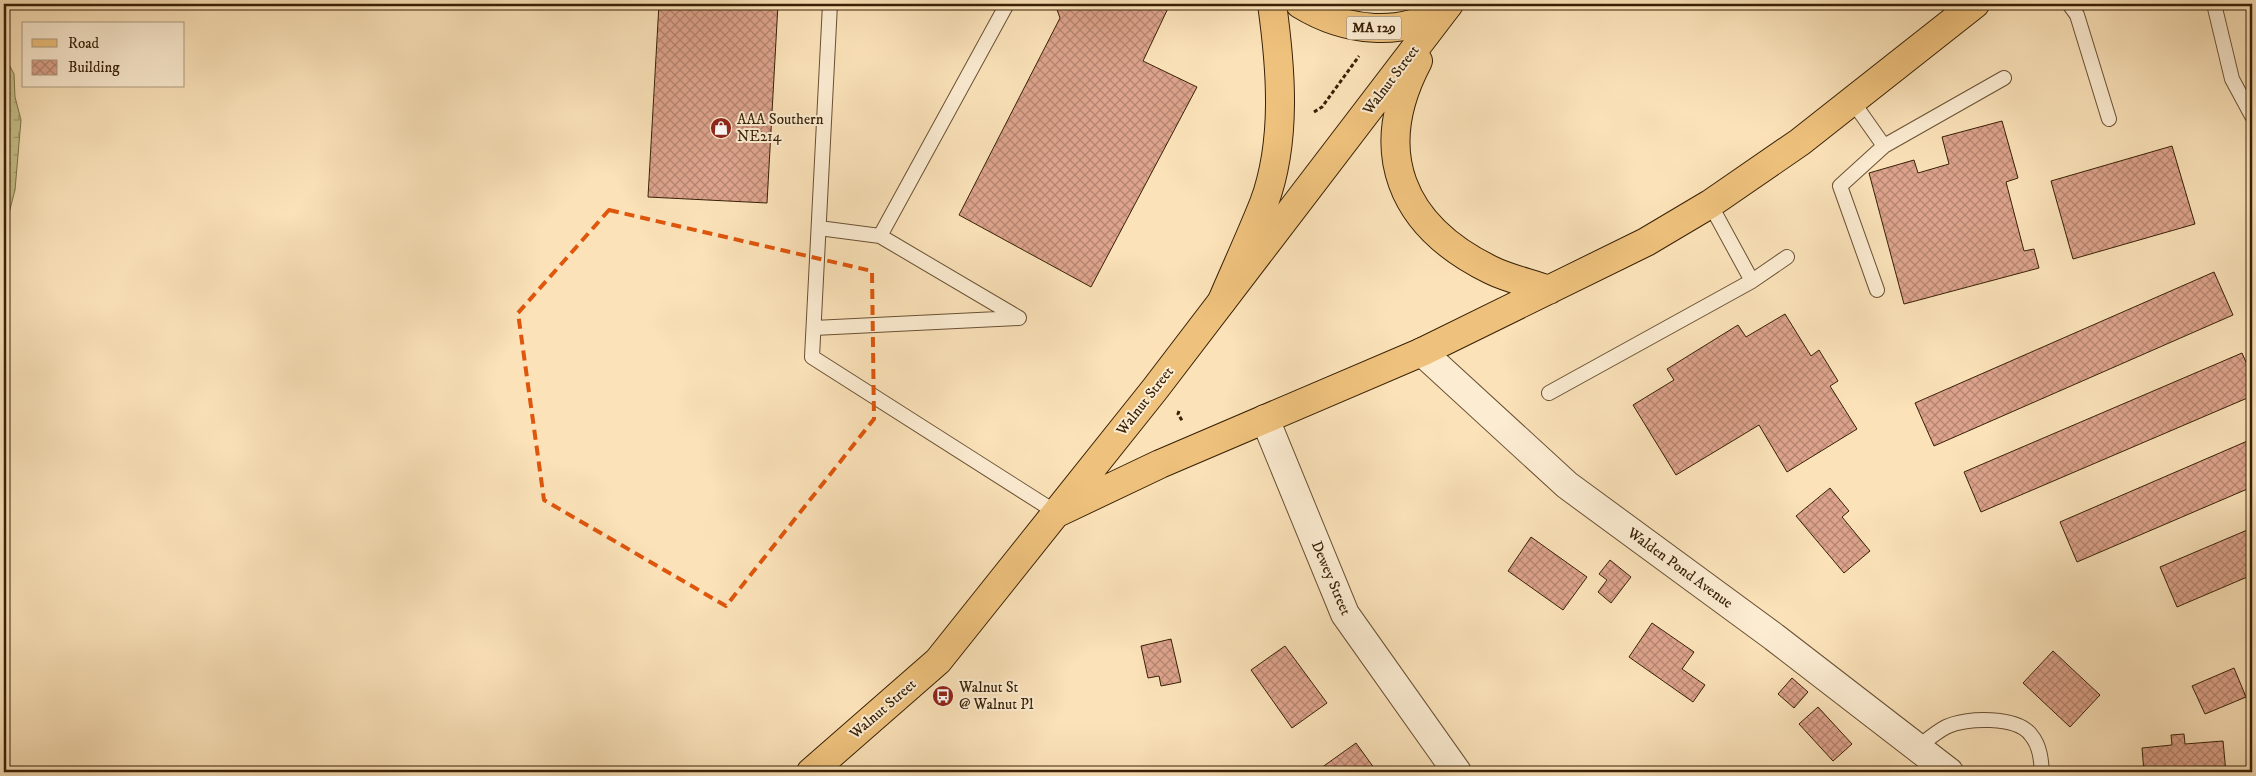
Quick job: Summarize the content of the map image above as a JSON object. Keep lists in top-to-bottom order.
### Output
{
  "streets": {
    "main road": ["MA 129", "Walnut Street"],
    "street": ["Walden Pond Avenue", "Dewey Street"]
  },
  "crossings": [
    ["MA 129", "Walnut Street"]
  ],
  "places": {
    "shop": ["AAA Southern NE214"],
    "bus stop": ["Walnut St @ Walnut Pl"]
  },
  "legend": ["Road", "Building"]
}
